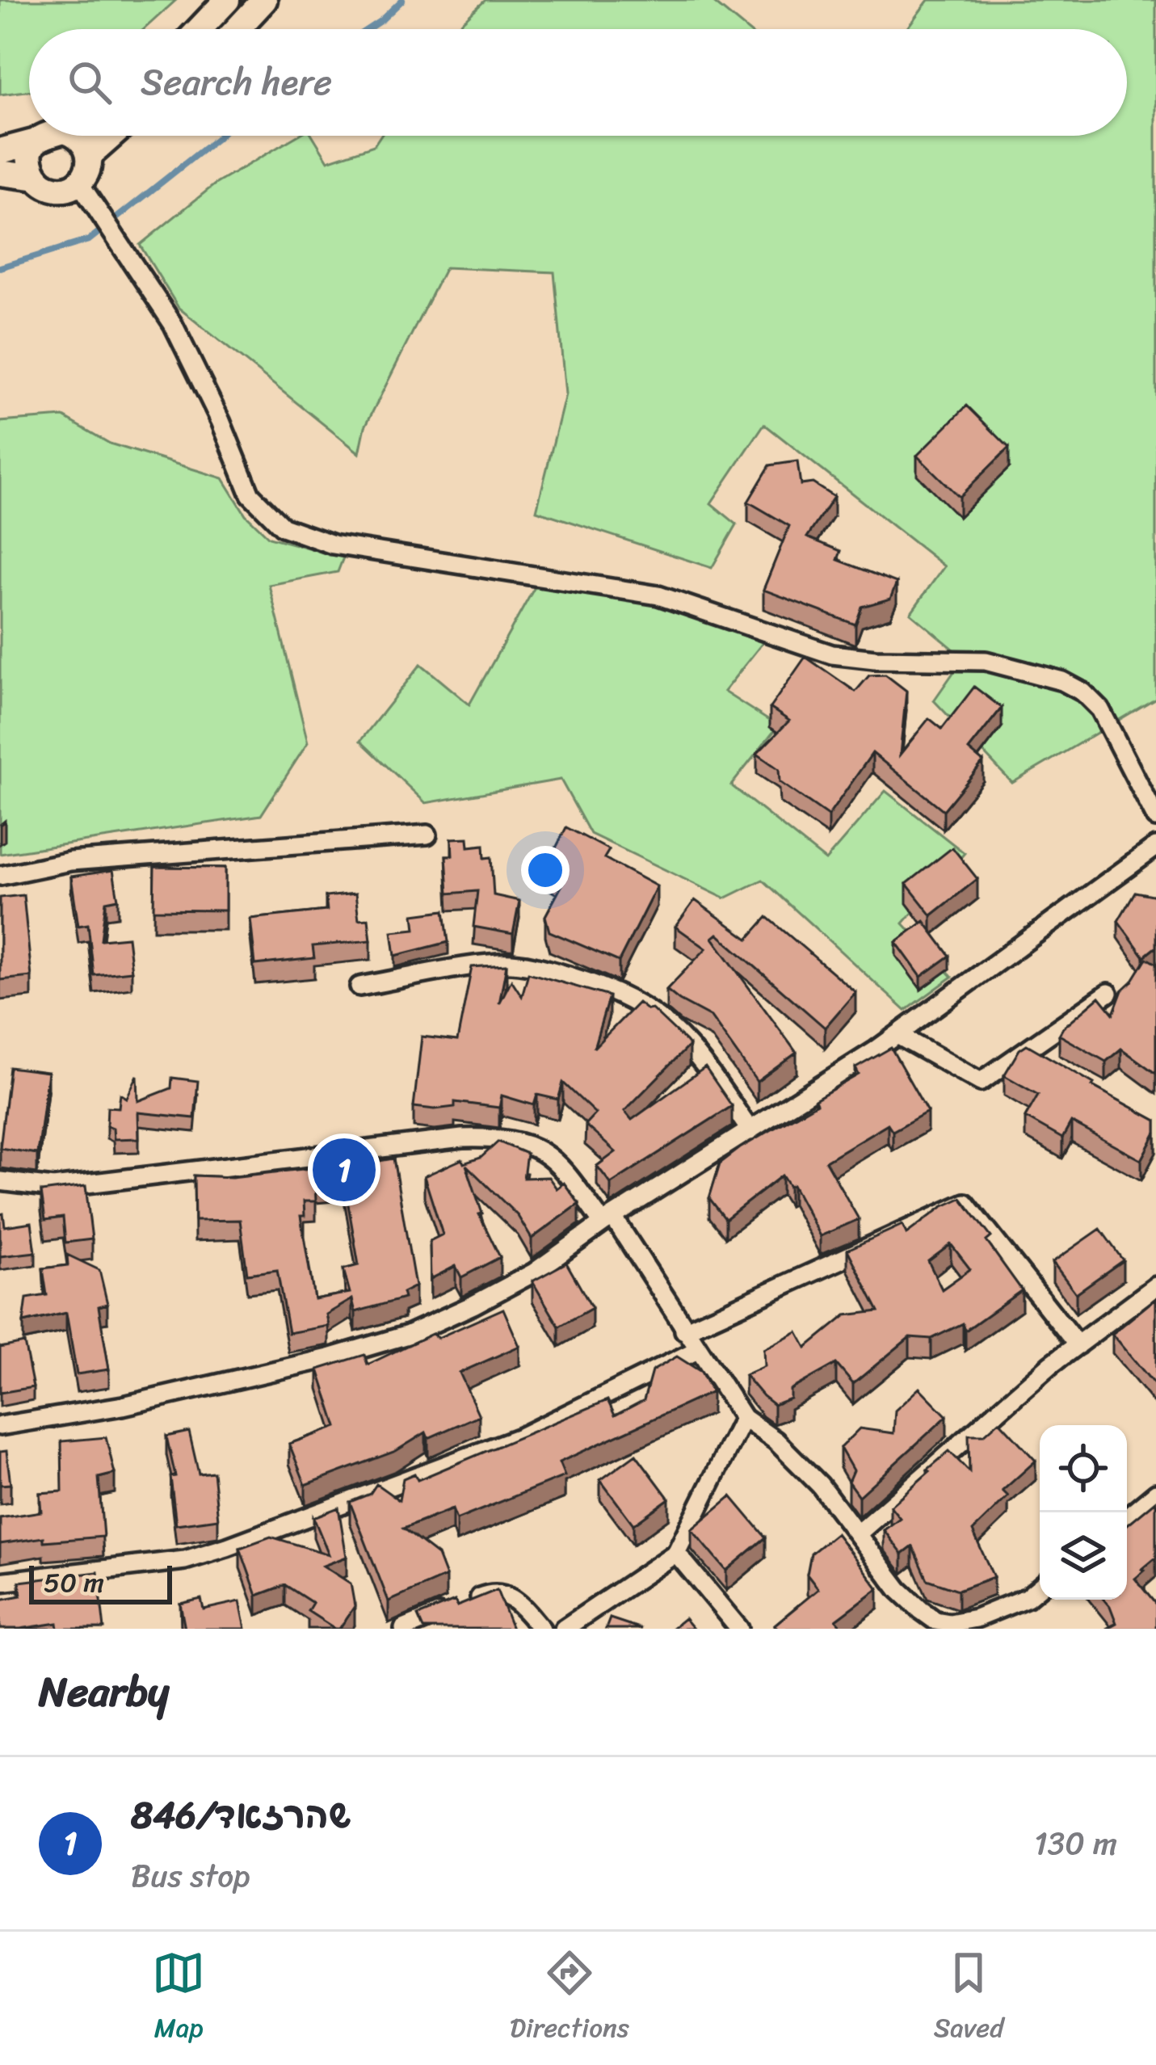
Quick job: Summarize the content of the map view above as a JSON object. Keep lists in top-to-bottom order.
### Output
{
  "scale_bar": "50 m",
  "page": {
    "search": "Search here",
    "pins": "1",
    "scale": "50 m",
    "heading": "Nearby",
    "list": [
      {
        "mark": "1",
        "name": "846/שהרזאד",
        "note": "Bus stop",
        "value": "130 m"
      }
    ],
    "nav": ["Map", "Directions", "Saved"]
  }
}
